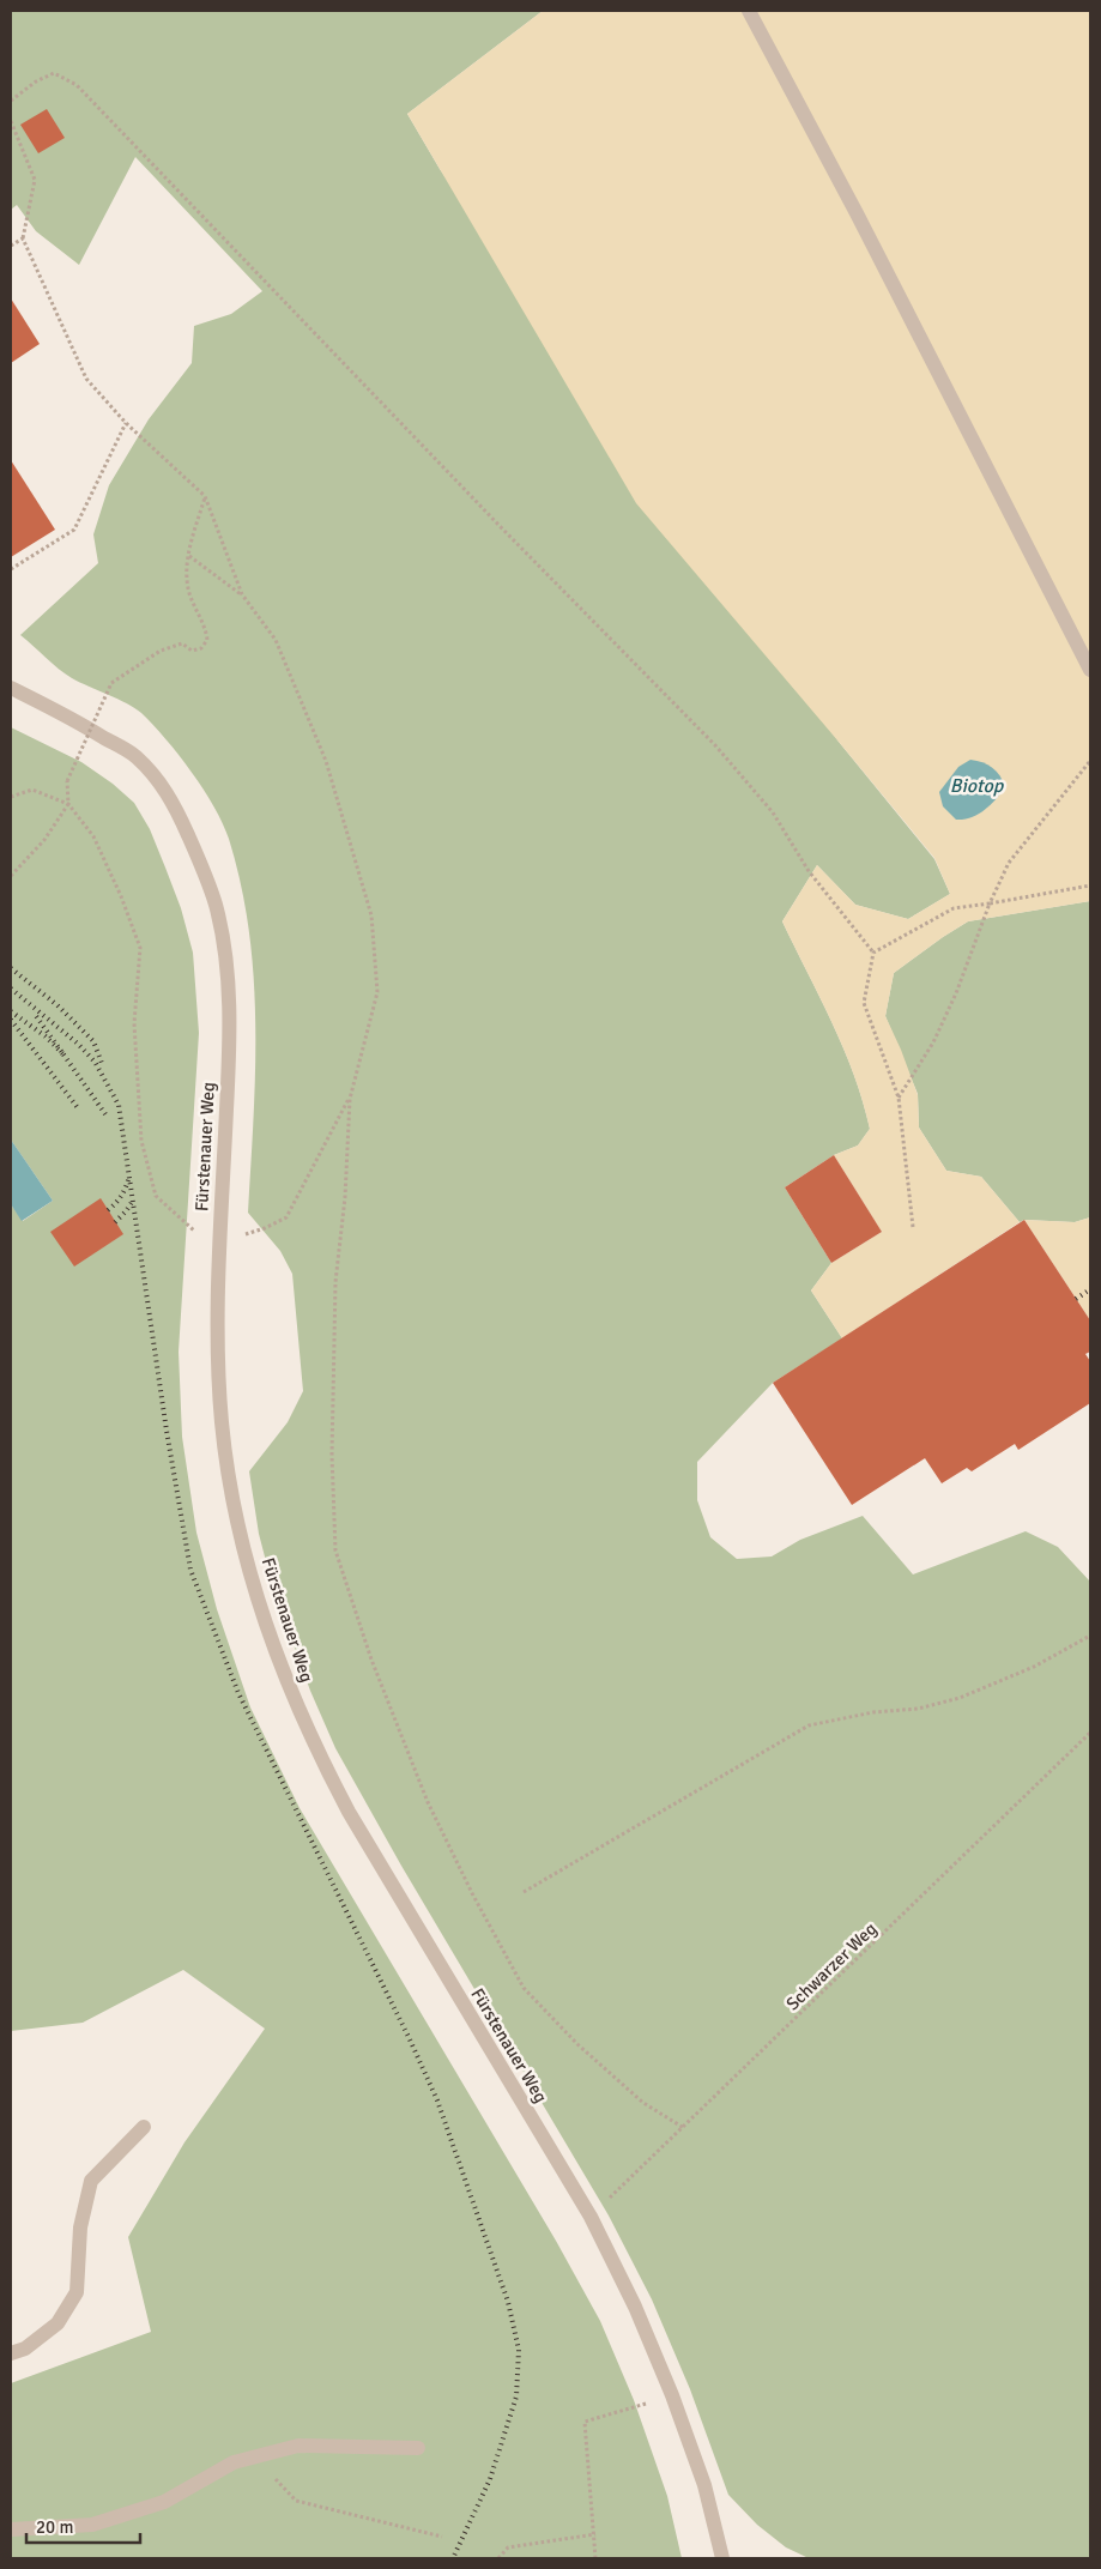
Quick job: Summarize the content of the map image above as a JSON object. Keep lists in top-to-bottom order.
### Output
{
  "streets": {
    "street": ["Fürstenauer Weg"],
    "path": ["Schwarzer Weg"]
  },
  "crossings": [
    ["Fürstenauer Weg", "Schwarzer Weg"]
  ],
  "water": ["Biotop"],
  "scale_bar": "20 m"
}
